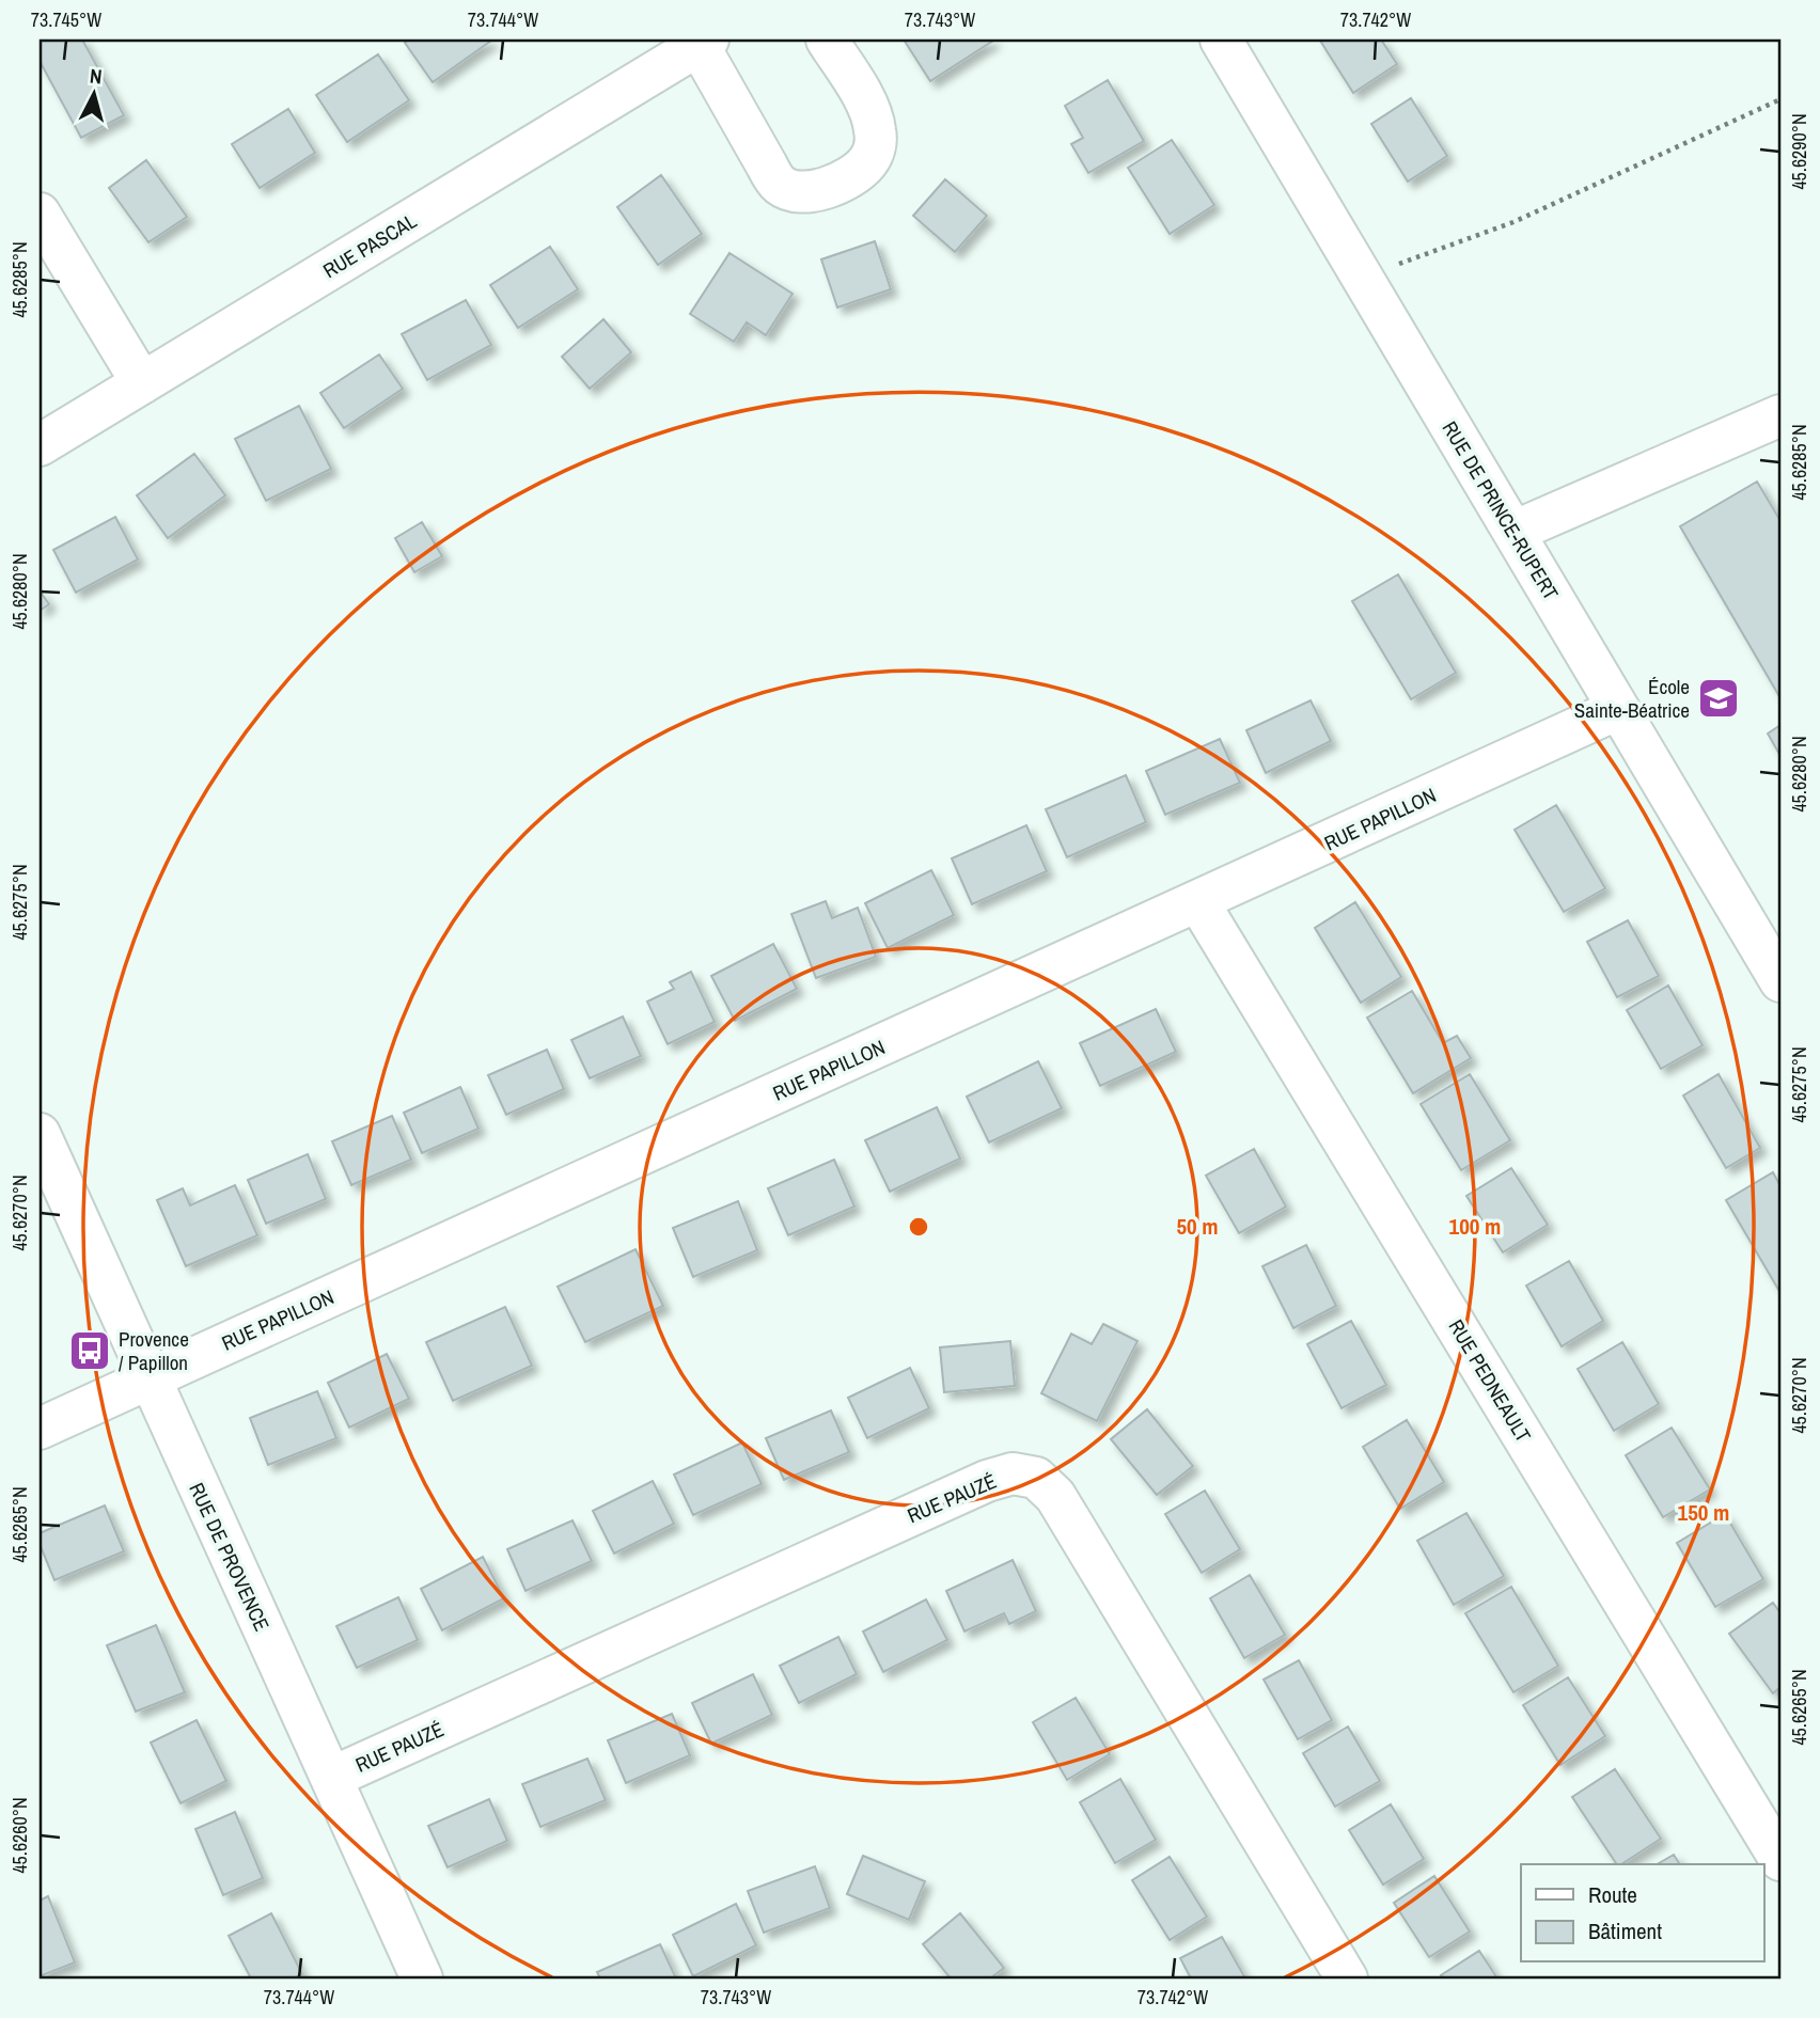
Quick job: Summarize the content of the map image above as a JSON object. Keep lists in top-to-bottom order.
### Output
{
  "streets": {
    "street": [
      "RUE PASCAL",
      "RUE DE PRINCE-RUPERT",
      "RUE PAPILLON",
      "RUE PEDNEAULT",
      "RUE PAUZÉ",
      "RUE DE PROVENCE"
    ]
  },
  "crossings": [
    ["RUE DE PRINCE-RUPERT", "RUE PAPILLON"],
    ["RUE PAPILLON", "RUE PEDNEAULT"],
    ["RUE PAPILLON", "RUE DE PROVENCE"],
    ["RUE PAUZÉ", "RUE DE PROVENCE"]
  ],
  "places": {
    "school or university": ["École Sainte-Béatrice"],
    "bus stop": ["Provence / Papillon"]
  },
  "legend": ["Route", "Bâtiment"],
  "north": "top",
  "coordinates": [
    "73.745°W",
    "73.744°W",
    "73.743°W",
    "73.742°W",
    "45.6290°N",
    "45.6285°N",
    "45.6280°N",
    "45.6275°N",
    "45.6270°N",
    "45.6265°N",
    "45.6260°N"
  ],
  "rings": ["50 m", "100 m", "150 m"]
}
